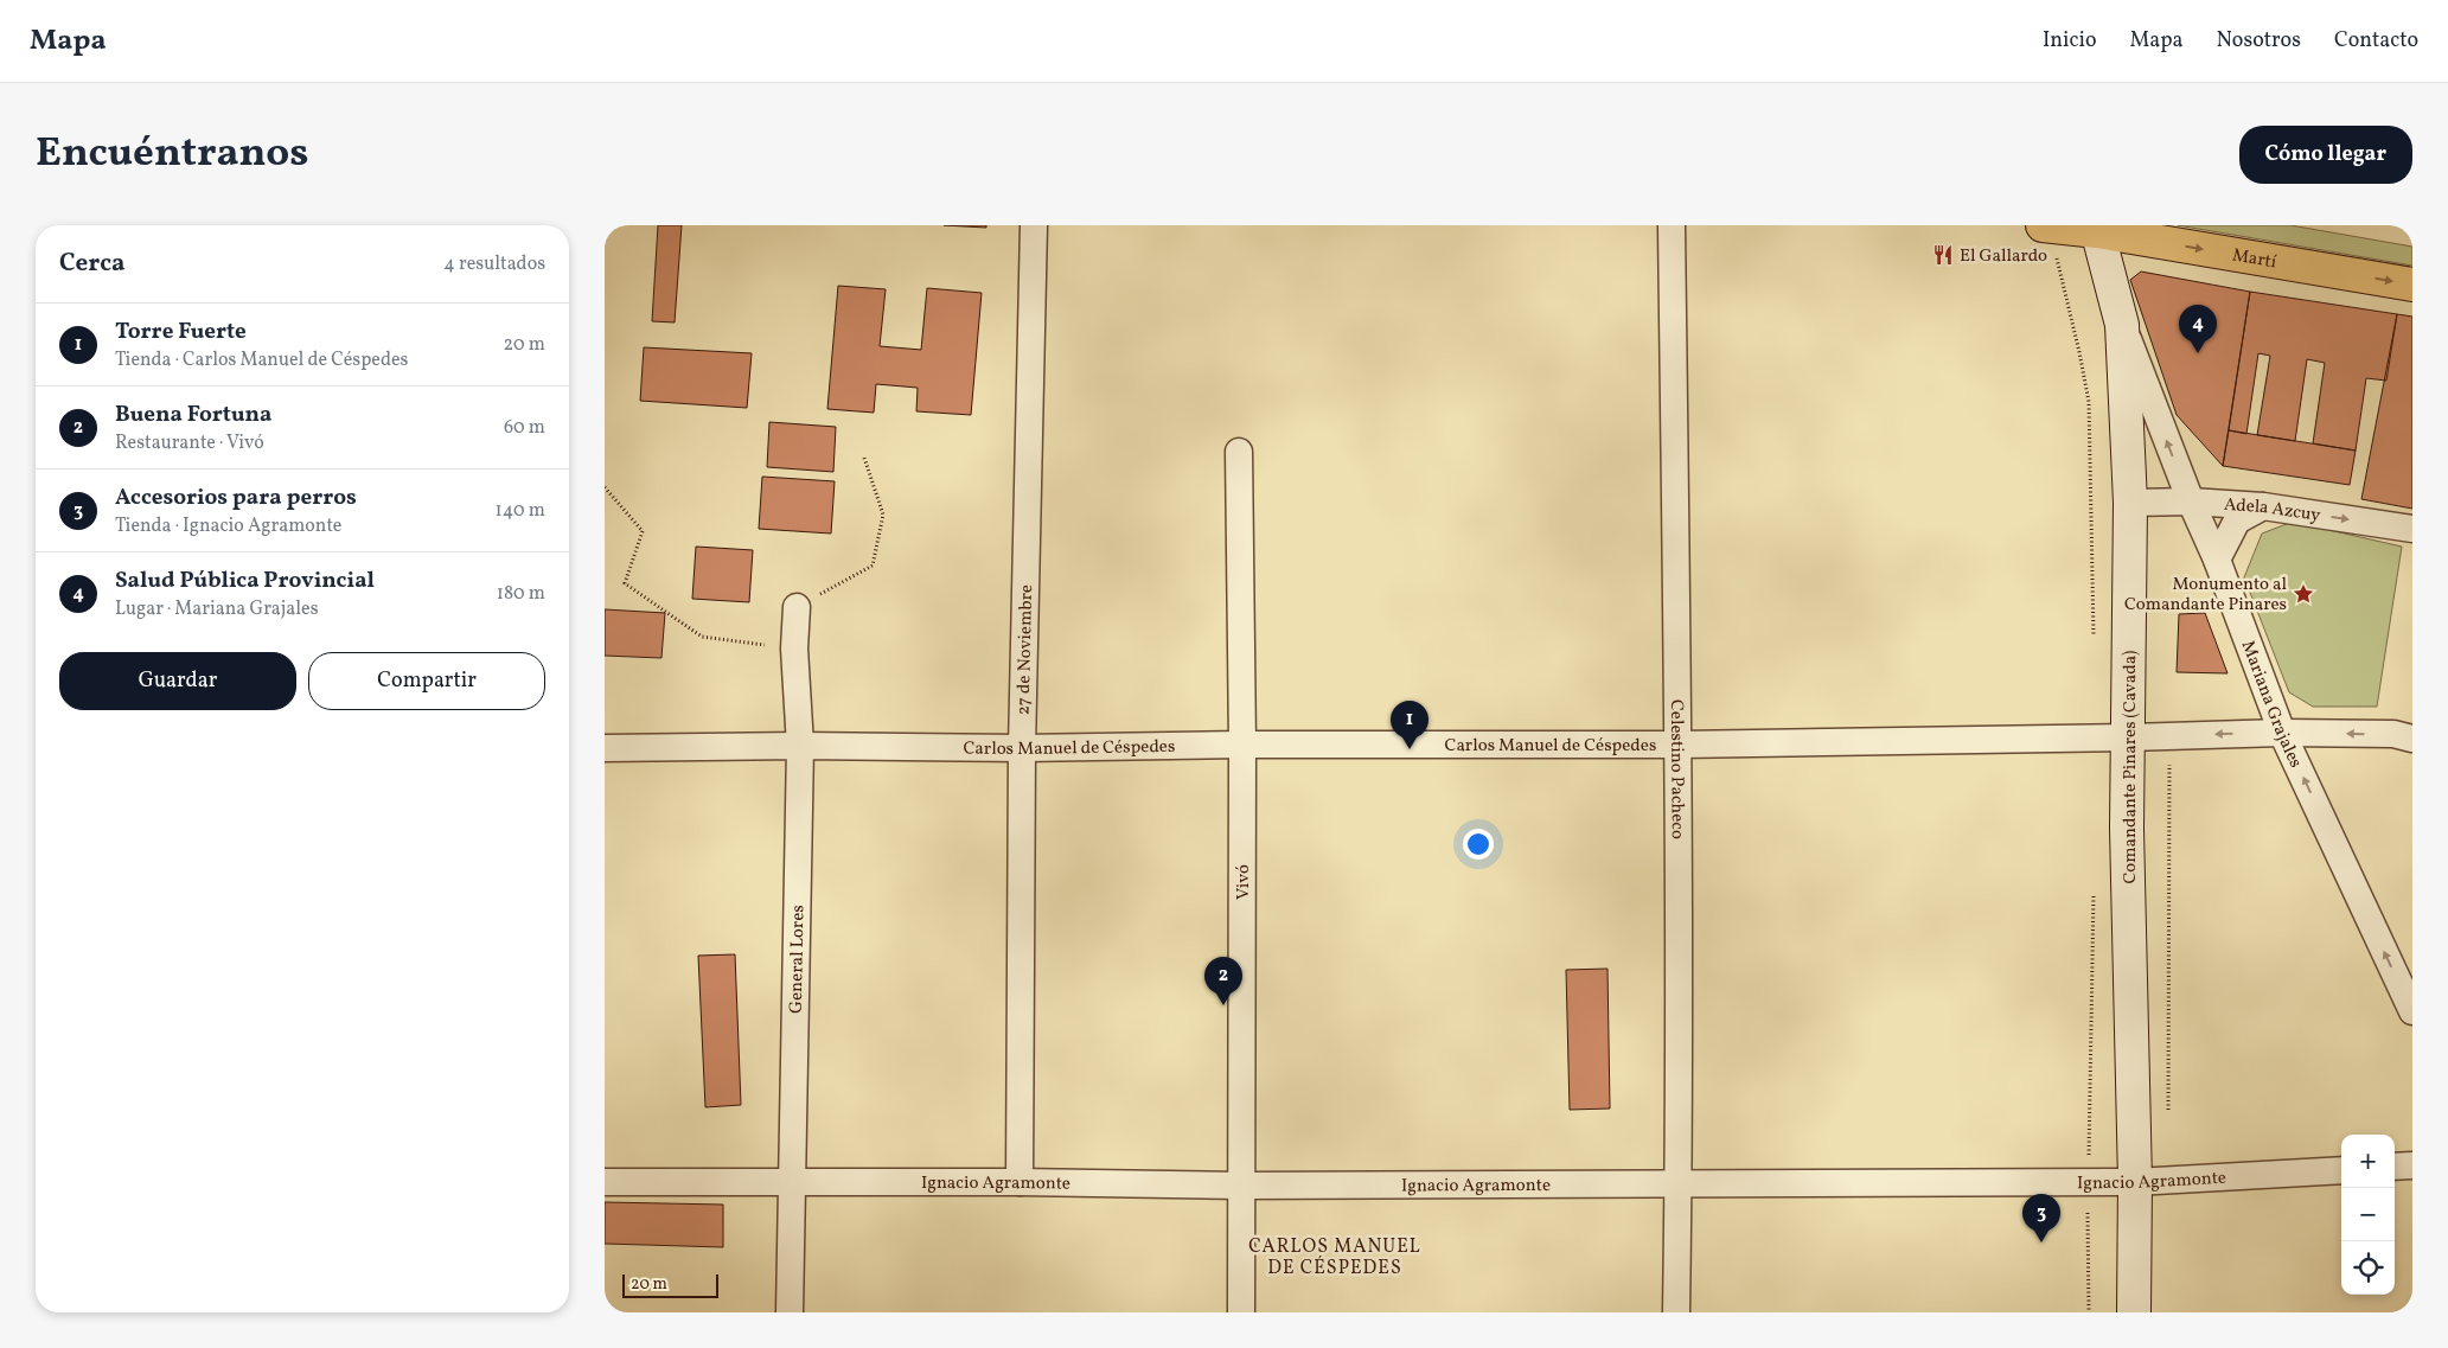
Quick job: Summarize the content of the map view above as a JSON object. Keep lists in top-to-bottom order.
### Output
{
  "streets": {
    "main road": ["Martí", "Comandante Pinares (Cavada)"],
    "street": [
      "Adela Azcuy",
      "27 de Noviembre",
      "Mariana Grajales",
      "Carlos Manuel de Céspedes",
      "Celestino Pacheco",
      "Vivó",
      "General Lores",
      "Ignacio Agramonte"
    ]
  },
  "crossings": [
    ["Martí", "Comandante Pinares (Cavada)"],
    ["Adela Azcuy", "Mariana Grajales"],
    ["Adela Azcuy", "Comandante Pinares (Cavada)"],
    ["27 de Noviembre", "Carlos Manuel de Céspedes"],
    ["27 de Noviembre", "Ignacio Agramonte"],
    ["Mariana Grajales", "Carlos Manuel de Céspedes"],
    ["Mariana Grajales", "Comandante Pinares (Cavada)"],
    ["Carlos Manuel de Céspedes", "Comandante Pinares (Cavada)"],
    ["Carlos Manuel de Céspedes", "Celestino Pacheco"],
    ["Carlos Manuel de Céspedes", "Vivó"],
    ["Carlos Manuel de Céspedes", "General Lores"],
    ["Comandante Pinares (Cavada)", "Ignacio Agramonte"],
    ["Celestino Pacheco", "Ignacio Agramonte"],
    ["Vivó", "Ignacio Agramonte"],
    ["General Lores", "Ignacio Agramonte"]
  ],
  "one_way": ["Martí", "Adela Azcuy", "Mariana Grajales"],
  "districts": ["CARLOS MANUEL DE CÉSPEDES"],
  "places": {
    "restaurant": ["El Gallardo"],
    "place": ["Monumento al Comandante Pinares"]
  },
  "scale_bar": "20 m",
  "page": {
    "header": "Mapa",
    "nav": [
      "Inicio",
      "Mapa",
      "Nosotros",
      "Contacto"
    ],
    "title": "Encuéntranos",
    "buttons": [
      "Cómo llegar",
      ["Guardar", "Compartir"]
    ],
    "heading": ["Cerca", "4 resultados"],
    "list": [
      {
        "mark": "1",
        "name": "Torre Fuerte",
        "note": "Tienda · Carlos Manuel de Céspedes",
        "value": "20 m"
      },
      {
        "mark": "2",
        "name": "Buena Fortuna",
        "note": "Restaurante · Vivó",
        "value": "60 m"
      },
      {
        "mark": "3",
        "name": "Accesorios para perros",
        "note": "Tienda · Ignacio Agramonte",
        "value": "140 m"
      },
      {
        "mark": "4",
        "name": "Salud Pública Provincial",
        "note": "Lugar · Mariana Grajales",
        "value": "180 m"
      }
    ],
    "pins": [
      "4",
      "1",
      "2",
      "3"
    ],
    "map_buttons": ["+", "−"],
    "scale": "20 m"
  }
}
